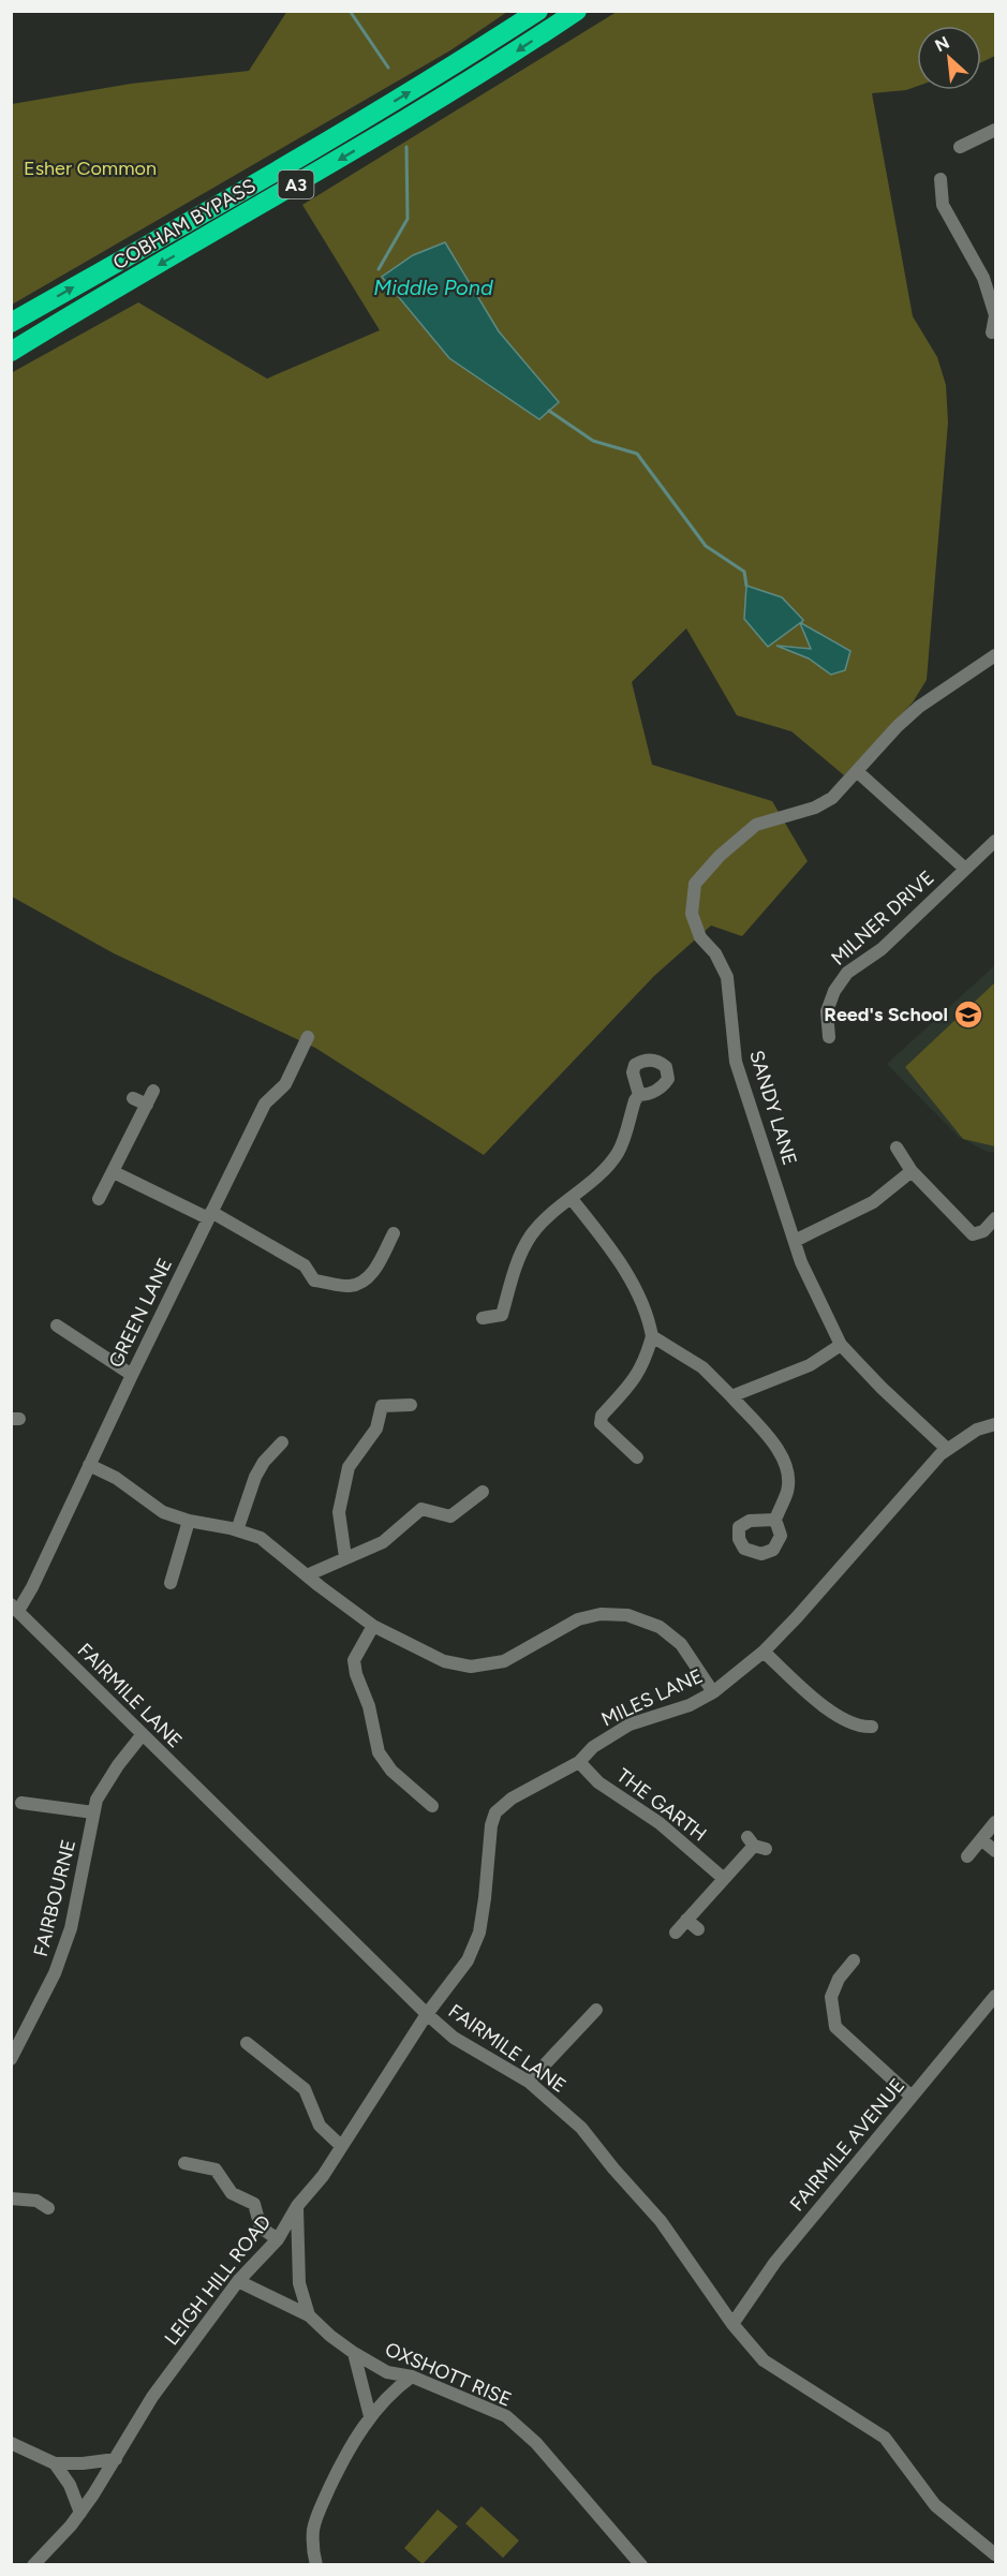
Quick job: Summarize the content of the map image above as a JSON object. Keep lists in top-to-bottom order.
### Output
{
  "streets": {
    "highway": ["A3", "COBHAM BYPASS"],
    "street": [
      "MILNER DRIVE",
      "SANDY LANE",
      "GREEN LANE",
      "FAIRMILE LANE",
      "MILES LANE",
      "THE GARTH",
      "FAIRBOURNE",
      "FAIRMILE AVENUE",
      "LEIGH HILL ROAD",
      "OXSHOTT RISE"
    ]
  },
  "crossings": [
    ["MILNER DRIVE", "SANDY LANE"],
    ["SANDY LANE", "MILES LANE"],
    ["GREEN LANE", "FAIRMILE LANE"],
    ["FAIRMILE LANE", "MILES LANE"],
    ["FAIRMILE LANE", "FAIRBOURNE"],
    ["FAIRMILE LANE", "FAIRMILE AVENUE"],
    ["FAIRMILE LANE", "LEIGH HILL ROAD"],
    ["MILES LANE", "THE GARTH"],
    ["MILES LANE", "LEIGH HILL ROAD"],
    ["LEIGH HILL ROAD", "OXSHOTT RISE"]
  ],
  "water": ["Middle Pond"],
  "parks": ["Esher Common"],
  "places": {
    "school or university": ["Reed's School"]
  },
  "north": "top left"
}
